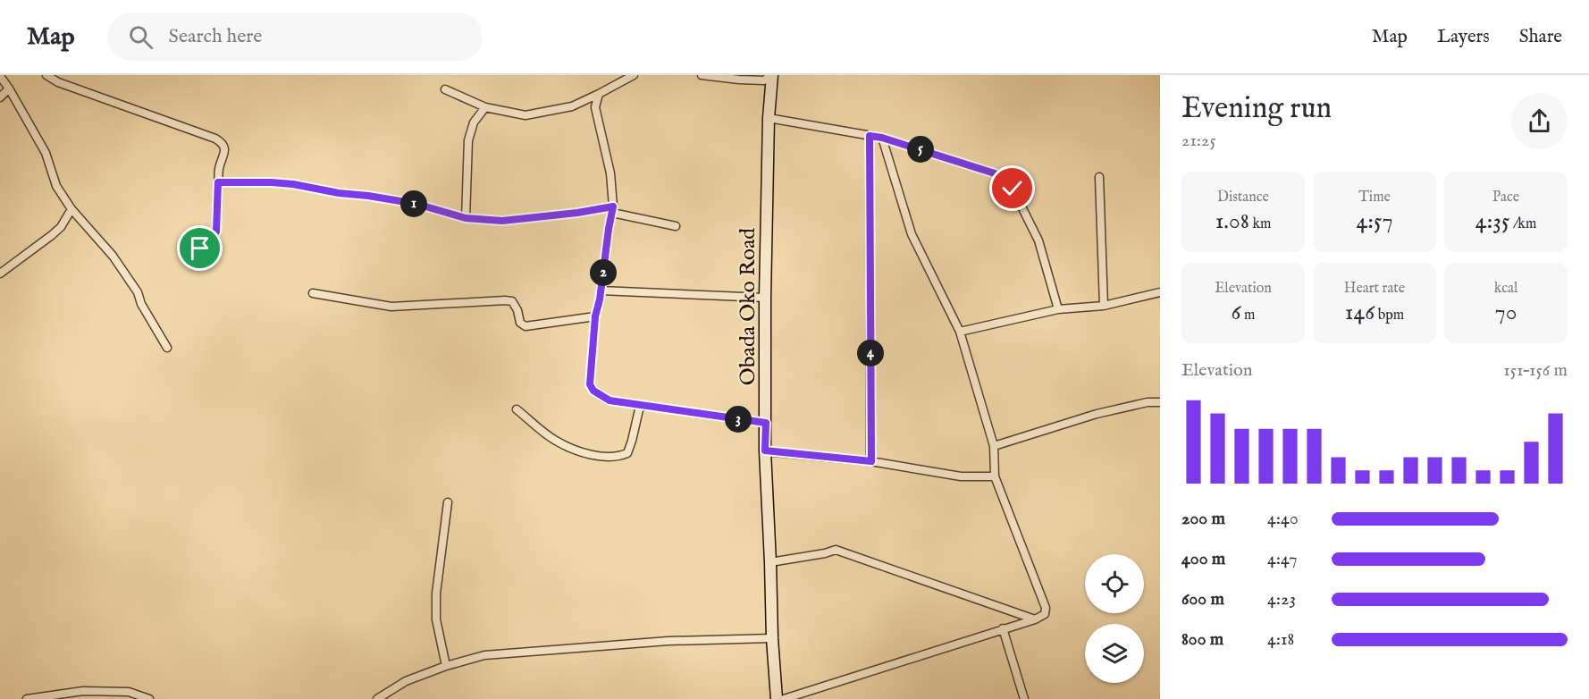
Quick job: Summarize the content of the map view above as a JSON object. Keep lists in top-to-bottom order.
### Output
{
  "streets": {
    "main road": ["Obada Oko Road"]
  },
  "page": {
    "header": "Map",
    "search": "Search here",
    "nav": ["Map", "Layers", "Share"],
    "heading": ["Evening run", "21:25"],
    "pins": [
      "5",
      "1",
      "2",
      "4",
      "3"
    ],
    "stats": [
      ["Distance", "1.08 km"],
      ["Time", "4:57"],
      ["Pace", "4:35 /km"],
      ["Elevation", "6 m"],
      ["Heart rate", "146 bpm"],
      ["kcal", "70"]
    ],
    "chart": ["Elevation", "151–156 m"],
    "list": [
      {
        "name": "200 m",
        "note": "4:40"
      },
      {
        "name": "400 m",
        "note": "4:47"
      },
      {
        "name": "600 m",
        "note": "4:23"
      },
      {
        "name": "800 m",
        "note": "4:18"
      }
    ]
  }
}
